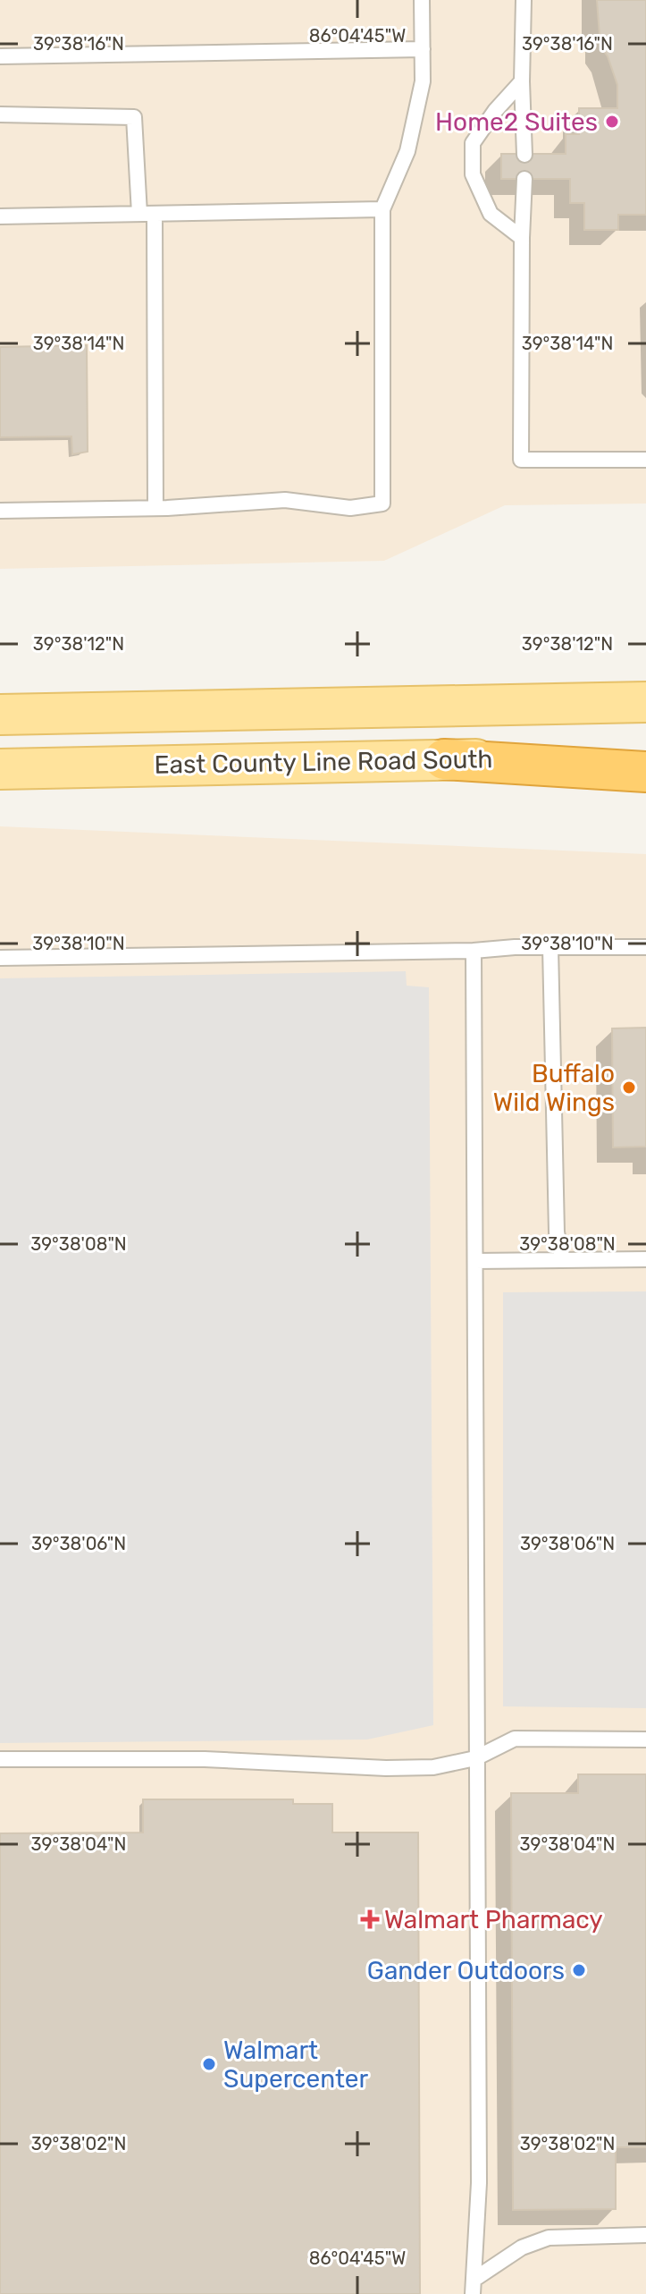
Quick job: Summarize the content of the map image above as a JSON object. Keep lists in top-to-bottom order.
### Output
{
  "streets": {
    "main road": ["East County Line Road South"]
  },
  "places": {
    "other": [
      "Home2 Suites",
      "Buffalo Wild Wings",
      "Gander Outdoors",
      "Walmart Supercenter"
    ],
    "health": ["Walmart Pharmacy"]
  },
  "coordinates": [
    "86°04'45\"W",
    "39°38'16\"N",
    "39°38'14\"N",
    "39°38'12\"N",
    "39°38'10\"N",
    "39°38'08\"N",
    "39°38'06\"N",
    "39°38'04\"N",
    "39°38'02\"N"
  ]
}
